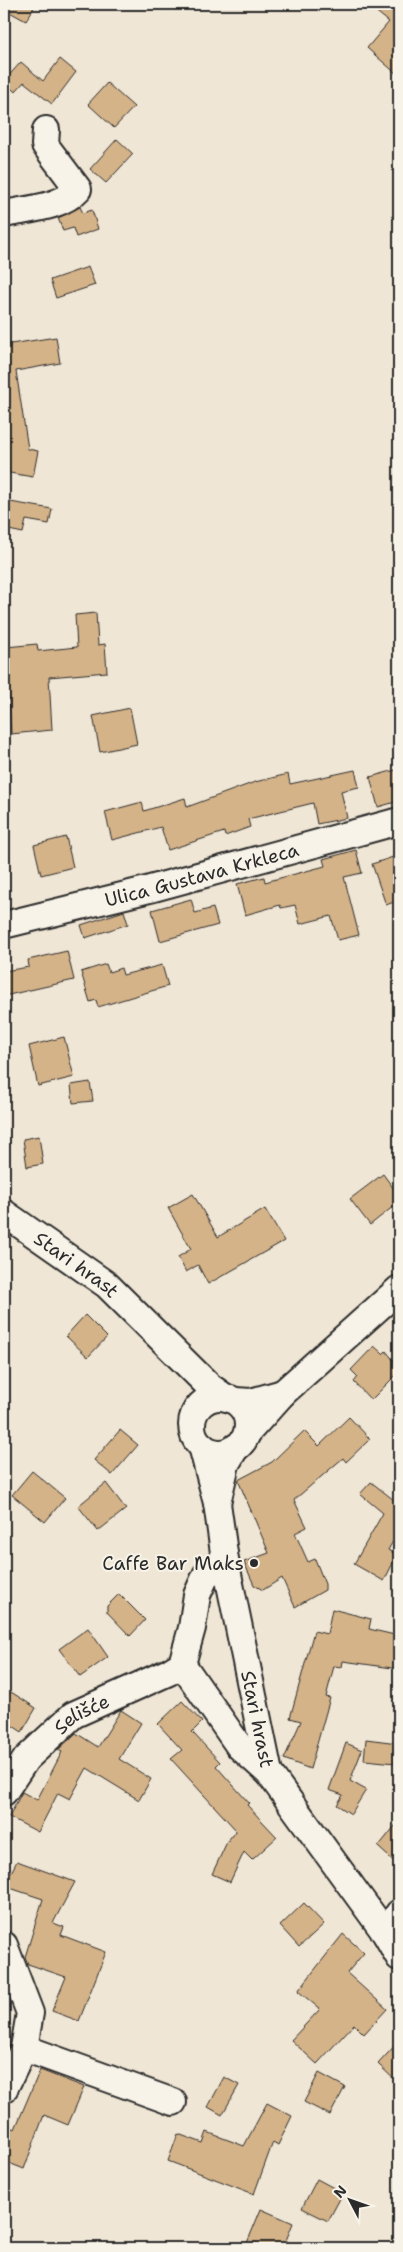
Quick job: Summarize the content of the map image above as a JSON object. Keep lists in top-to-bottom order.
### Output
{
  "streets": {
    "street": ["Ulica Gustava Krkleca", "Stari hrast", "Selišće"]
  },
  "places": ["Caffe Bar Maks"],
  "north": "top left"
}
